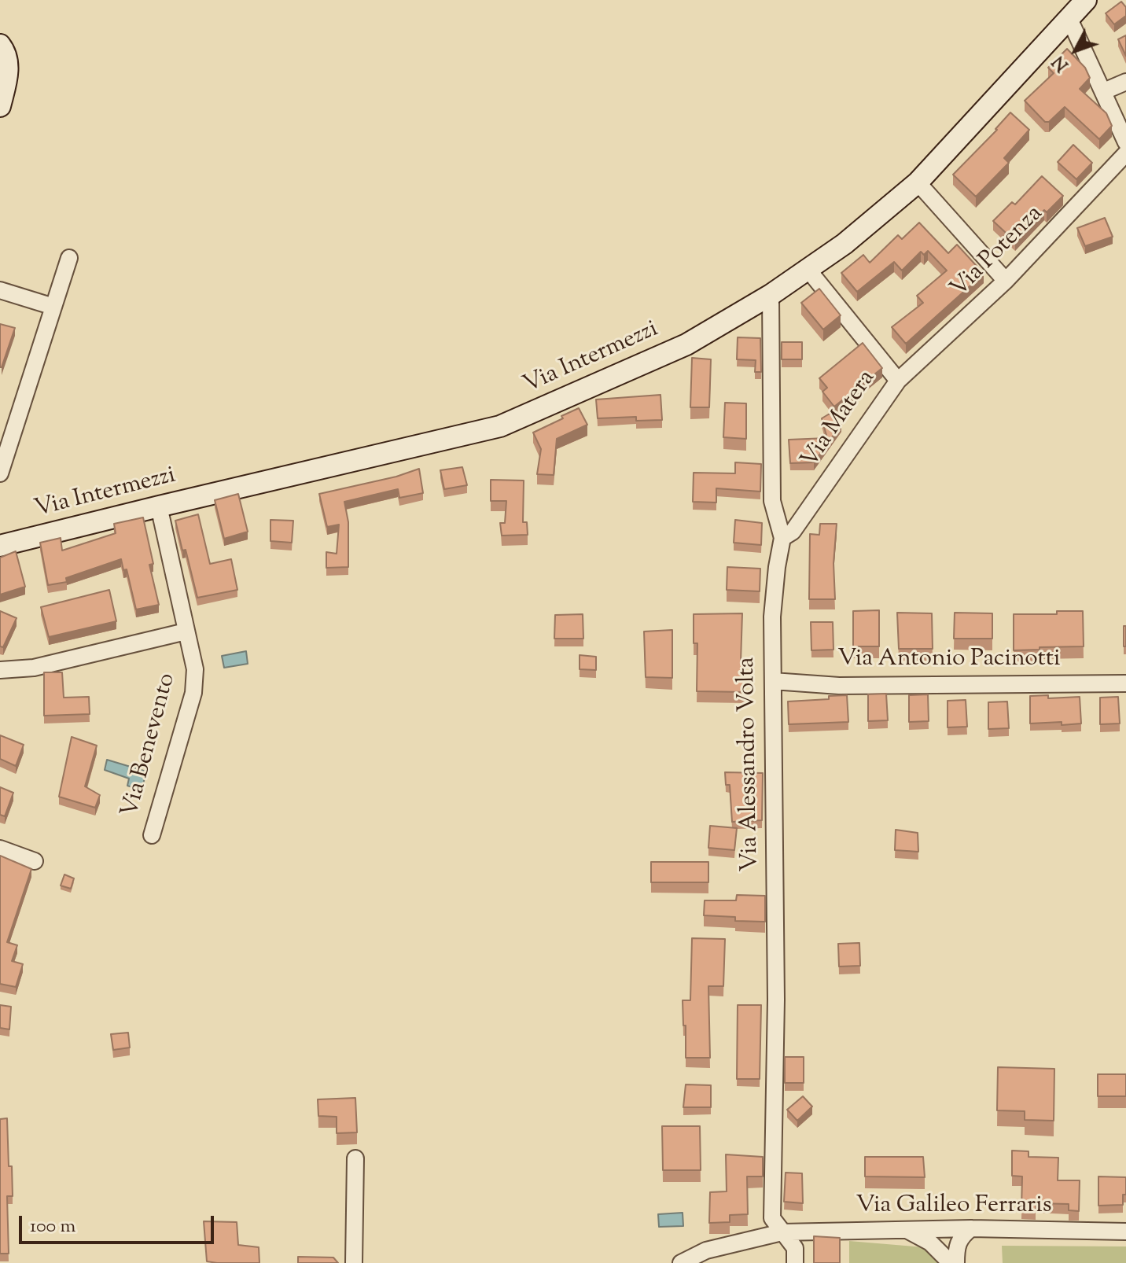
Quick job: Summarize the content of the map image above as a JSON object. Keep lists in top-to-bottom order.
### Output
{
  "streets": {
    "street": [
      "Via Potenza",
      "Via Intermezzi",
      "Via Matera",
      "Via Antonio Pacinotti",
      "Via Benevento",
      "Via Alessandro Volta",
      "Via Galileo Ferraris"
    ]
  },
  "crossings": [
    ["Via Potenza", "Via Matera"],
    ["Via Intermezzi", "Via Matera"],
    ["Via Intermezzi", "Via Benevento"],
    ["Via Intermezzi", "Via Alessandro Volta"],
    ["Via Matera", "Via Alessandro Volta"],
    ["Via Antonio Pacinotti", "Via Alessandro Volta"],
    ["Via Alessandro Volta", "Via Galileo Ferraris"]
  ],
  "scale_bar": "100 m",
  "north": "bottom left"
}
